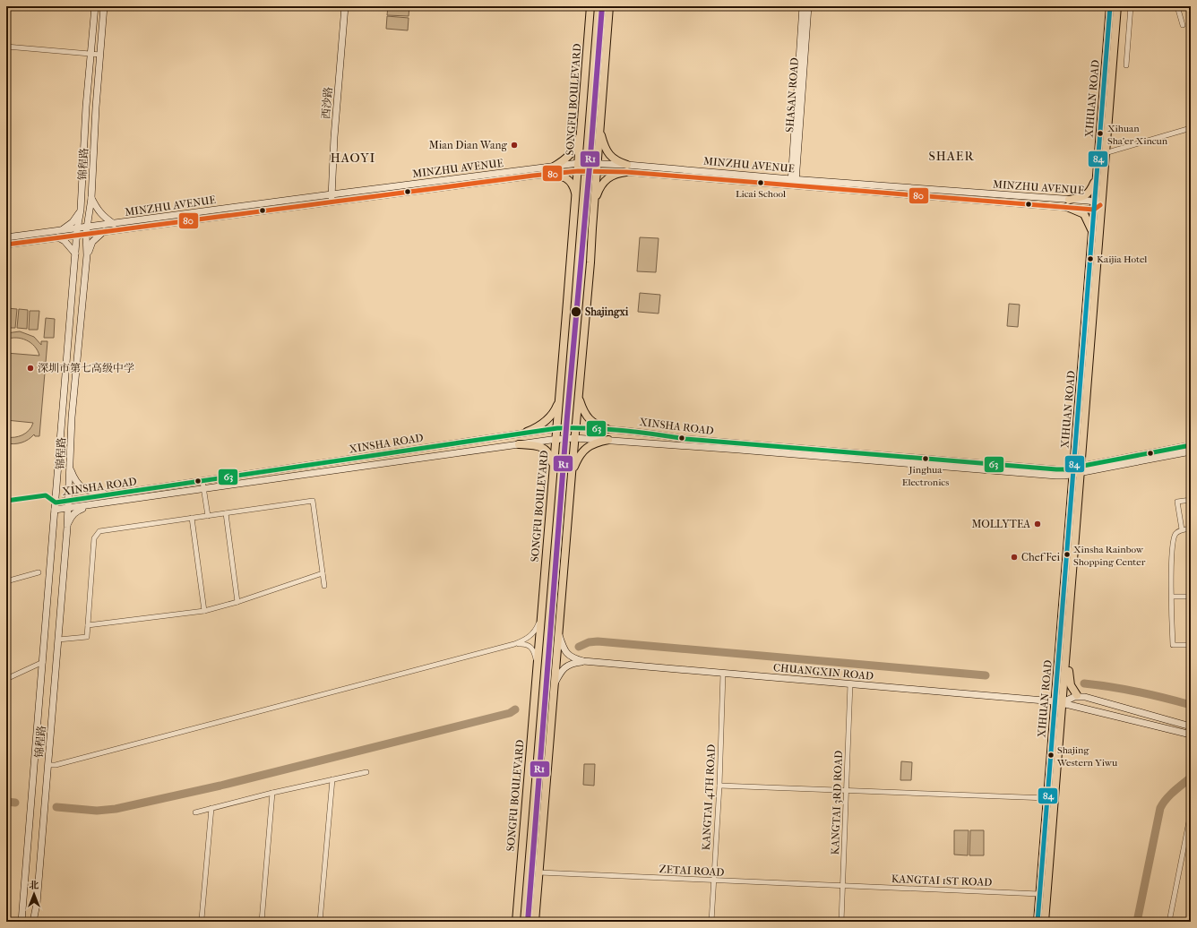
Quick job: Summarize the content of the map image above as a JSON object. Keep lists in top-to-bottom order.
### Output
{
  "streets": {
    "main road": [
      "SHASAN ROAD",
      "XIHUAN ROAD",
      "SONGFU BOULEVARD",
      "西沙路",
      "锦程路",
      "MINZHU AVENUE",
      "XINSHA ROAD",
      "CHUANGXIN ROAD"
    ],
    "street": [
      "KANGTAI 4TH ROAD",
      "KANGTAI 3RD ROAD",
      "ZETAI ROAD",
      "KANGTAI 1ST ROAD"
    ]
  },
  "crossings": [
    ["SHASAN ROAD", "MINZHU AVENUE"],
    ["XIHUAN ROAD", "MINZHU AVENUE"],
    ["XIHUAN ROAD", "XINSHA ROAD"],
    ["XIHUAN ROAD", "CHUANGXIN ROAD"],
    ["XIHUAN ROAD", "KANGTAI 1ST ROAD"],
    ["SONGFU BOULEVARD", "MINZHU AVENUE"],
    ["SONGFU BOULEVARD", "XINSHA ROAD"],
    ["西沙路", "MINZHU AVENUE"],
    ["锦程路", "MINZHU AVENUE"],
    ["锦程路", "XINSHA ROAD"],
    ["CHUANGXIN ROAD", "KANGTAI 4TH ROAD"],
    ["CHUANGXIN ROAD", "KANGTAI 3RD ROAD"],
    ["KANGTAI 4TH ROAD", "ZETAI ROAD"],
    ["KANGTAI 3RD ROAD", "ZETAI ROAD"],
    ["KANGTAI 3RD ROAD", "KANGTAI 1ST ROAD"],
    ["ZETAI ROAD", "KANGTAI 1ST ROAD"]
  ],
  "districts": ["SHAER", "HAOYI"],
  "places": [
    "Xihuan Sha'er Xincun",
    "Mian Dian Wang",
    "Licai School",
    "Kaijia Hotel",
    "Shajingxi",
    "深圳市第七高级中学",
    "Jinghua Electronics",
    "MOLLYTEA",
    "Xinsha Rainbow Shopping Center",
    "Chef Fei",
    "Shajing Western Yiwu"
  ],
  "lines": [
    "transit line R1",
    "transit line 84",
    "transit line 80",
    "transit line 63"
  ],
  "north": "top"
}
